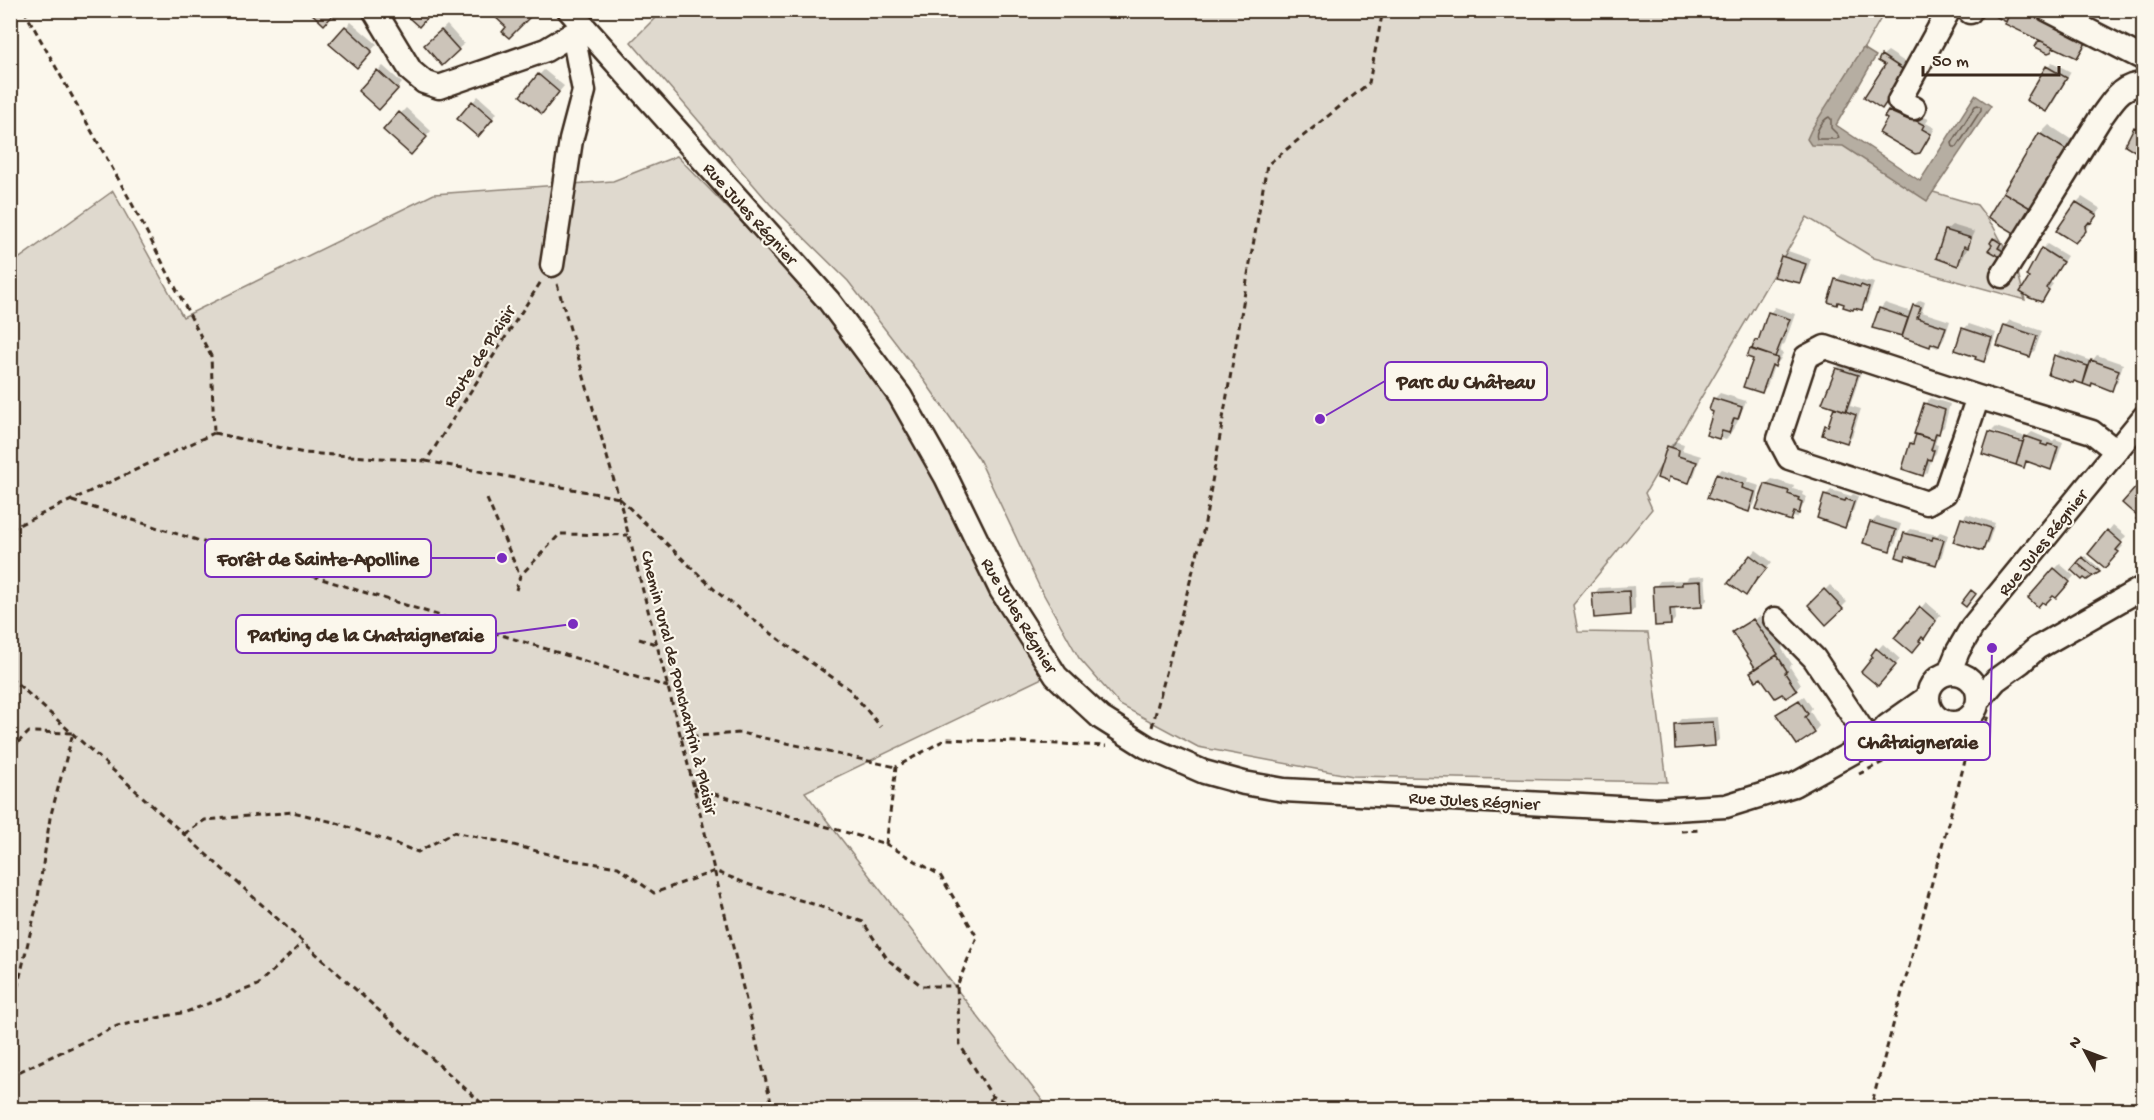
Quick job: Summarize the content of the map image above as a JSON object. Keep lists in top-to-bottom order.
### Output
{
  "streets": {
    "street": ["Rue Jules Régnier"],
    "path": ["Route de Plaisir", "Chemin rural de Ponchartrin à Plaisir"]
  },
  "crossings": [
    ["Route de Plaisir", "Chemin rural de Ponchartrin à Plaisir"]
  ],
  "places": [
    "Parc du Château",
    "Forêt de Sainte-Apolline",
    "Parking de la Chataigneraie",
    "Châtaigneraie"
  ],
  "scale_bar": "50 m",
  "north": "top left"
}
